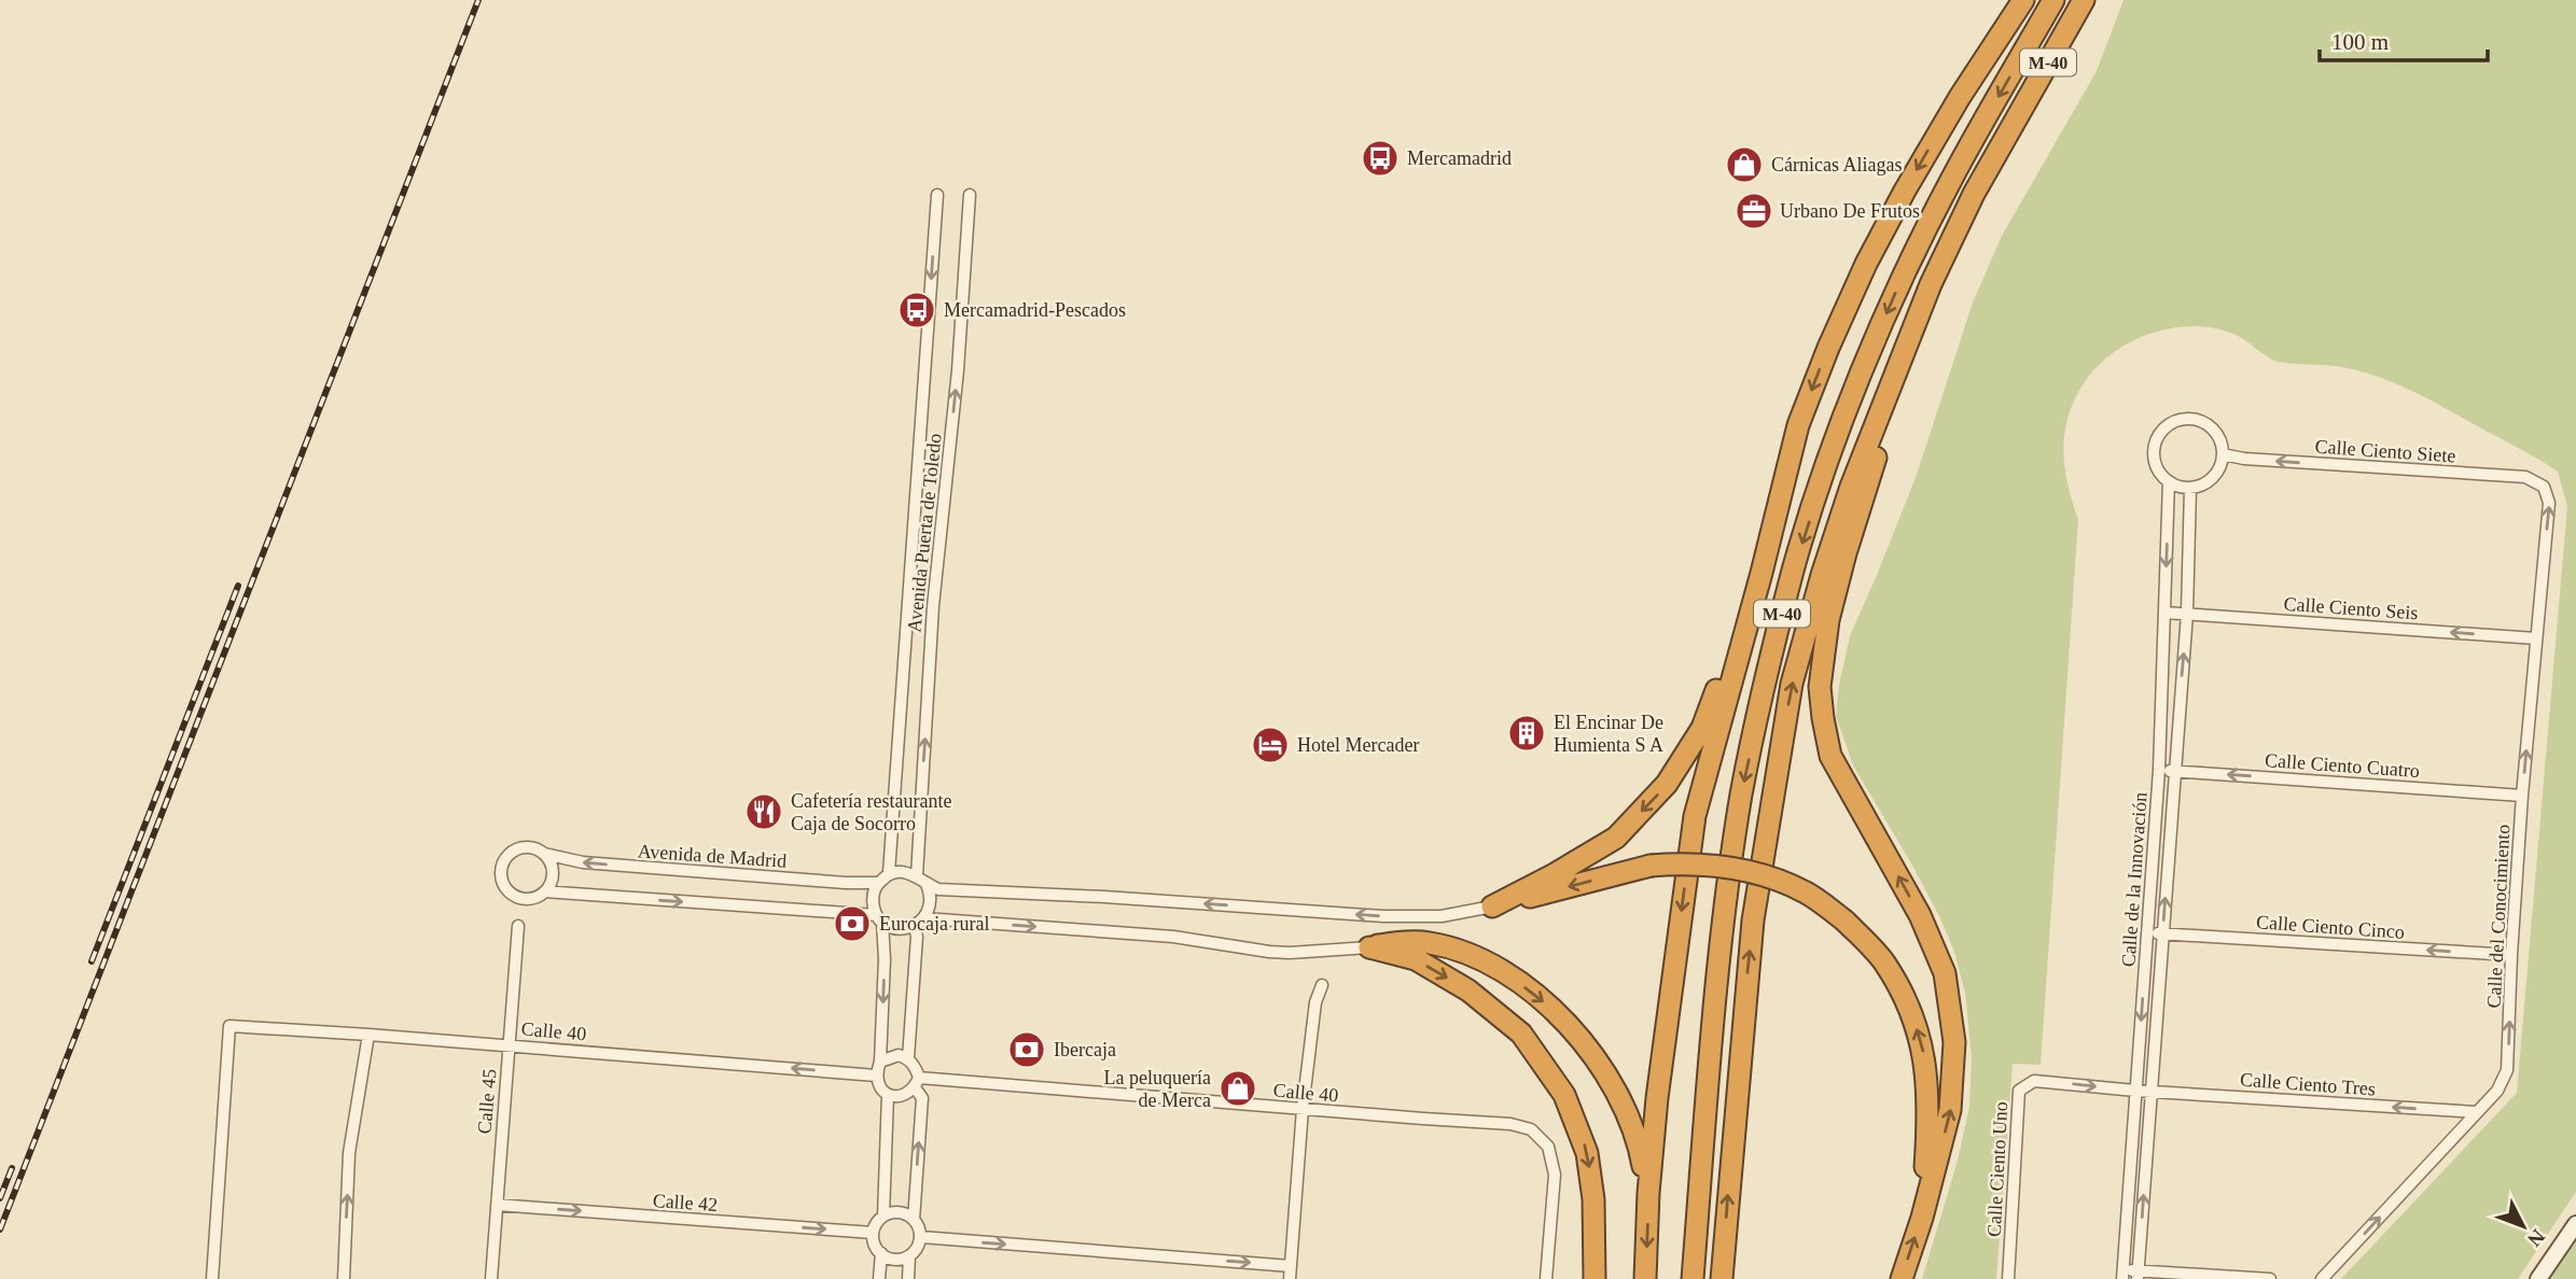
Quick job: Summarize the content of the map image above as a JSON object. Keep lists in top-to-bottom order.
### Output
{
  "streets": {
    "highway": ["M-40"],
    "street": [
      "Calle Ciento Siete",
      "Avenida Puerta de Toledo",
      "Calle Ciento Seis",
      "Calle Ciento Cuatro",
      "Avenida de Madrid",
      "Calle de la Innovación",
      "Calle del Conocimiento",
      "Calle Ciento Cinco",
      "Calle 40",
      "Calle Ciento Tres",
      "Calle 45",
      "Calle Ciento Uno",
      "Calle 42"
    ]
  },
  "crossings": [
    ["Calle Ciento Siete", "Calle de la Innovación"],
    ["Calle Ciento Siete", "Calle del Conocimiento"],
    ["Avenida Puerta de Toledo", "Avenida de Madrid"],
    ["Calle Ciento Seis", "Calle de la Innovación"],
    ["Calle Ciento Seis", "Calle del Conocimiento"],
    ["Calle Ciento Cuatro", "Calle de la Innovación"],
    ["Calle Ciento Cuatro", "Calle del Conocimiento"],
    ["Calle de la Innovación", "Calle Ciento Cinco"],
    ["Calle de la Innovación", "Calle Ciento Tres"],
    ["Calle de la Innovación", "Calle Ciento Uno"],
    ["Calle del Conocimiento", "Calle Ciento Cinco"],
    ["Calle del Conocimiento", "Calle Ciento Tres"],
    ["Calle 40", "Calle 45"],
    ["Calle Ciento Tres", "Calle Ciento Uno"],
    ["Calle 45", "Calle 42"]
  ],
  "one_way": [
    "Calle Ciento Siete",
    "Calle Ciento Seis",
    "Calle Ciento Cuatro",
    "Calle del Conocimiento",
    "Calle Ciento Cinco",
    "Calle Ciento Tres",
    "Calle 42"
  ],
  "places": {
    "bus stop": ["Mercamadrid", "Mercamadrid-Pescados"],
    "shop": ["Cárnicas Aliagas", "La peluquería de Merca"],
    "office": ["Urbano De Frutos"],
    "building": ["El Encinar De Humienta S A"],
    "hotel": ["Hotel Mercader"],
    "restaurant": ["Cafetería restaurante Caja de Socorro"],
    "bank": ["Eurocaja rural", "Ibercaja"]
  },
  "scale_bar": "100 m",
  "north": "bottom right"
}
